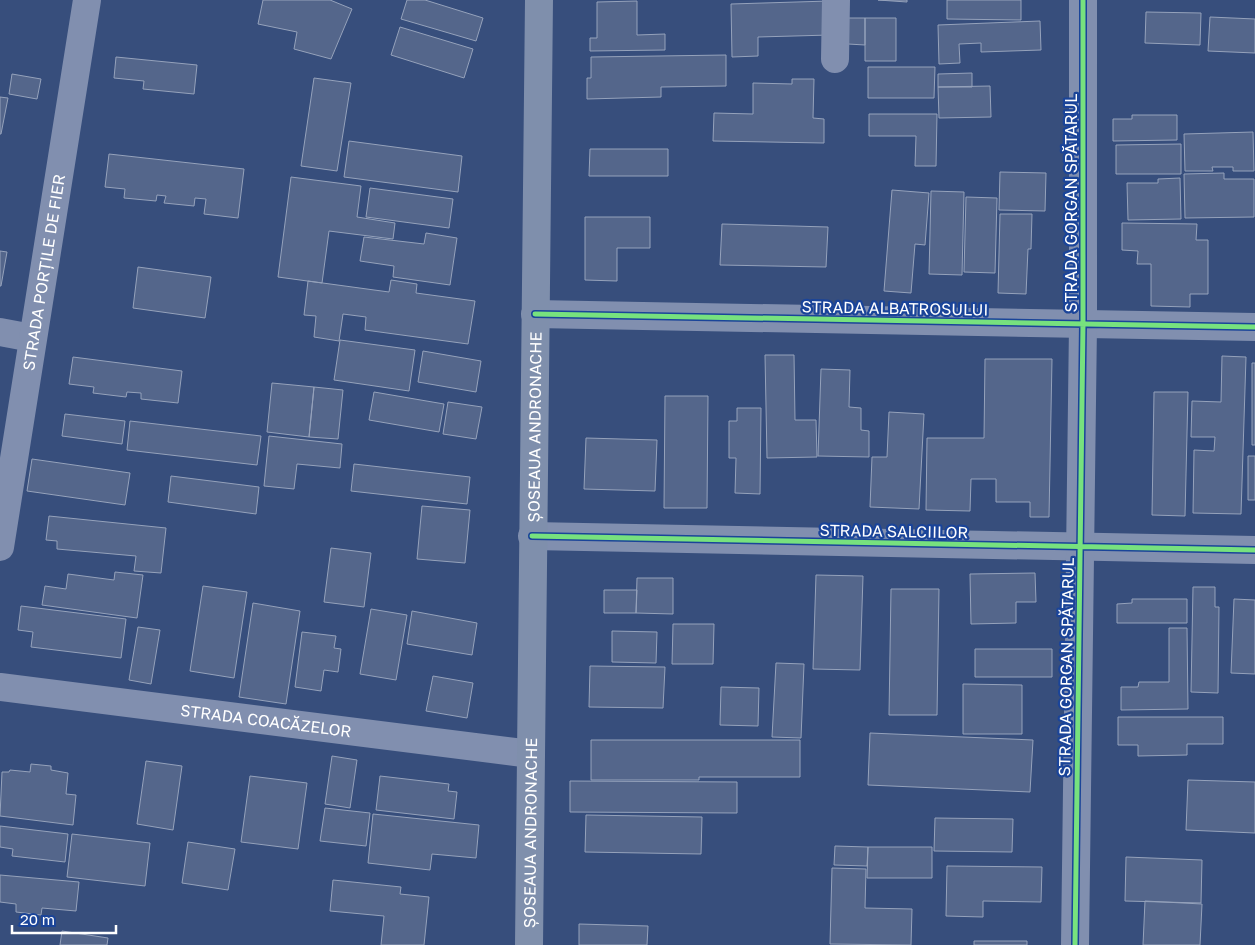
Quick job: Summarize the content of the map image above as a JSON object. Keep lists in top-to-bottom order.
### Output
{
  "streets": {
    "main road": ["ȘOSEAUA ANDRONACHE"],
    "street": [
      "STRADA GORGAN SPĂTARUL",
      "STRADA PORȚILE DE FIER",
      "STRADA ALBATROSULUI",
      "STRADA SALCIILOR",
      "STRADA COACĂZELOR"
    ]
  },
  "crossings": [
    ["STRADA GORGAN SPĂTARUL", "STRADA ALBATROSULUI"],
    ["STRADA GORGAN SPĂTARUL", "STRADA SALCIILOR"],
    ["STRADA ALBATROSULUI", "ȘOSEAUA ANDRONACHE"],
    ["ȘOSEAUA ANDRONACHE", "STRADA SALCIILOR"],
    ["ȘOSEAUA ANDRONACHE", "STRADA COACĂZELOR"]
  ],
  "scale_bar": "20 m"
}
